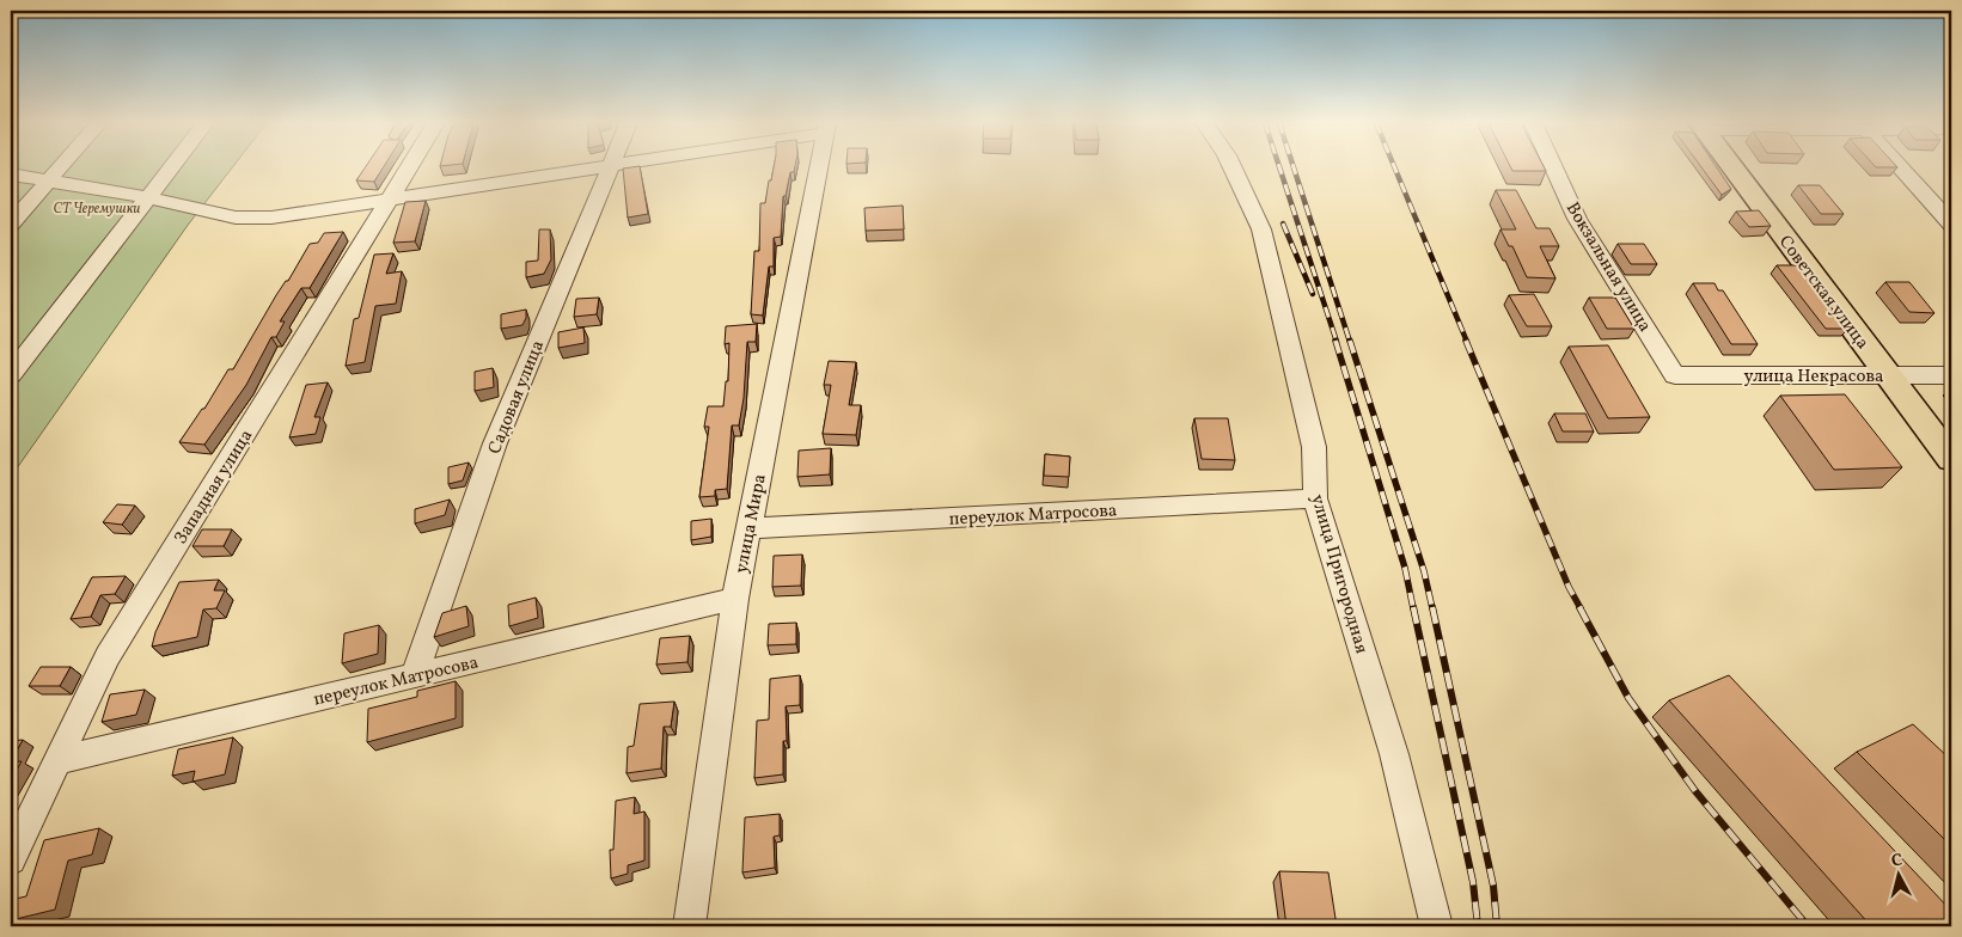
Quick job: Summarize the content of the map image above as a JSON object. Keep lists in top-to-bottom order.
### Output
{
  "streets": {
    "main road": ["Советская улица"],
    "street": [
      "Вокзальная улица",
      "улица Некрасова",
      "Садовая улица",
      "Западная улица",
      "переулок Матросова",
      "улица Мира",
      "улица Пригородная"
    ]
  },
  "crossings": [
    ["Вокзальная улица", "улица Некрасова"],
    ["Советская улица", "улица Некрасова"],
    ["Садовая улица", "переулок Матросова"],
    ["Западная улица", "переулок Матросова"],
    ["переулок Матросова", "улица Мира"],
    ["переулок Матросова", "улица Пригородная"]
  ],
  "parks": ["СТ Черемушки"],
  "north": "top"
}
